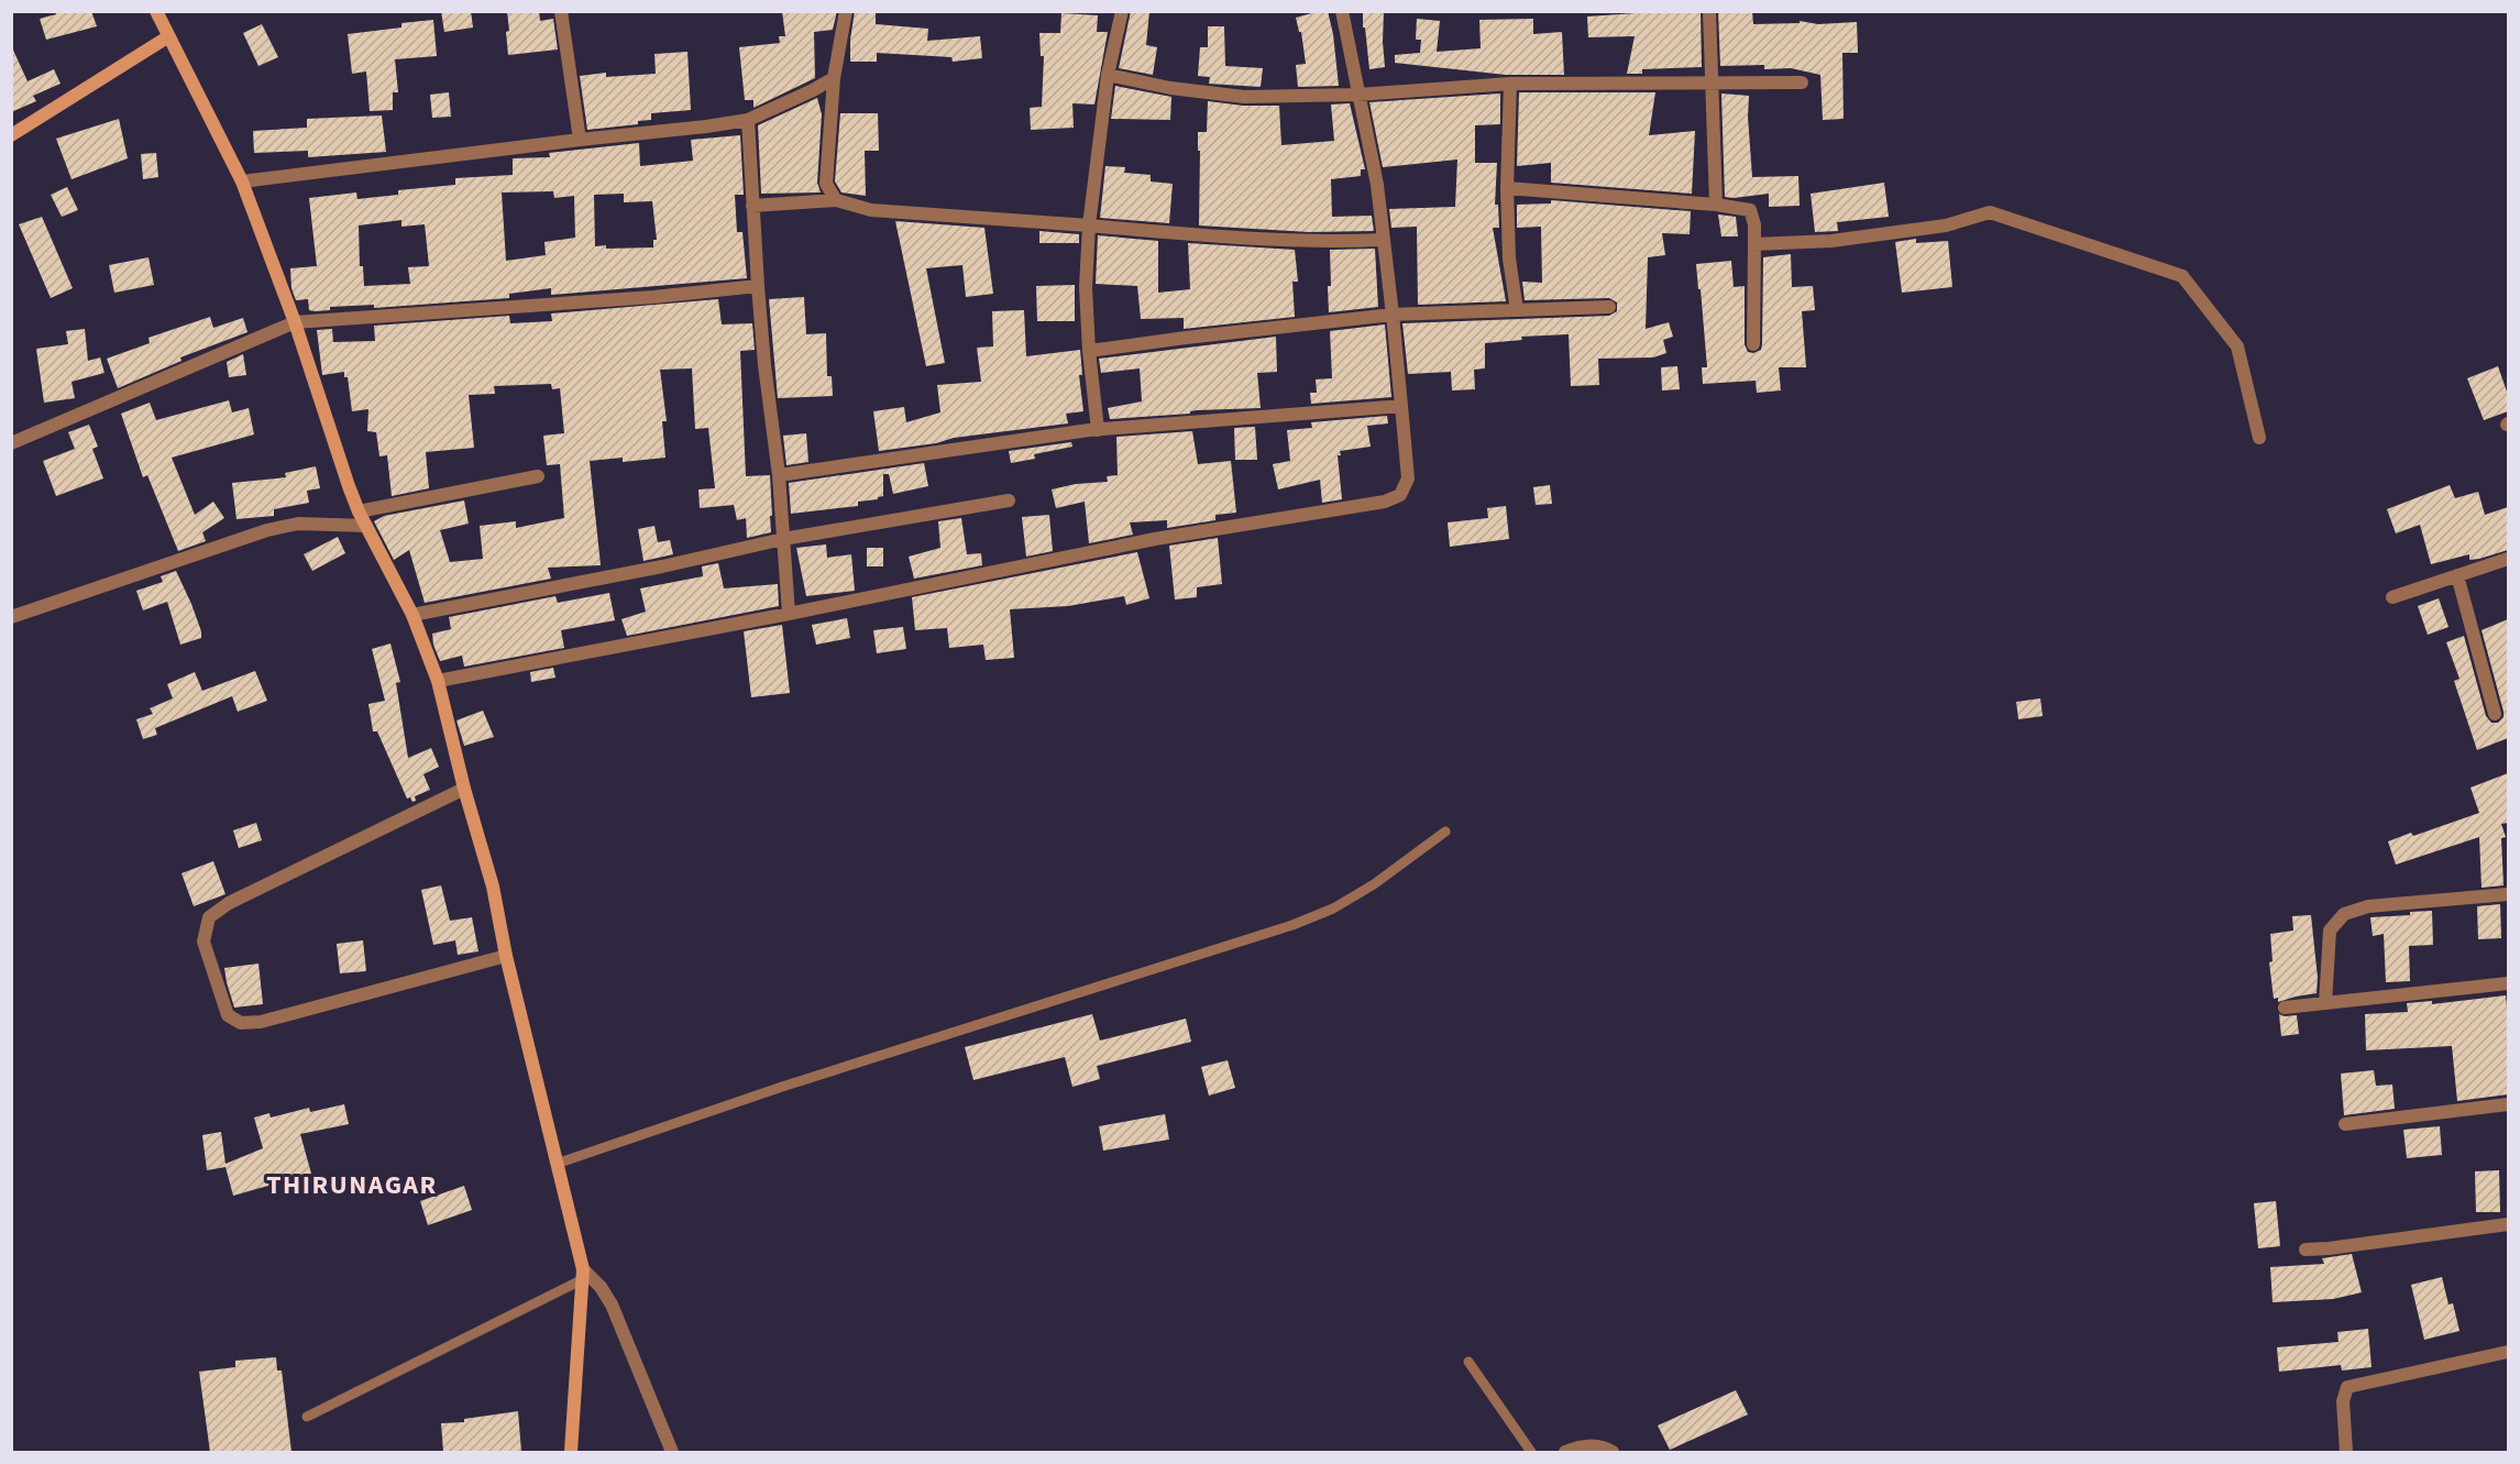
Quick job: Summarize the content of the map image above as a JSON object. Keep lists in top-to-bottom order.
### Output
{
  "districts": ["THIRUNAGAR"]
}
